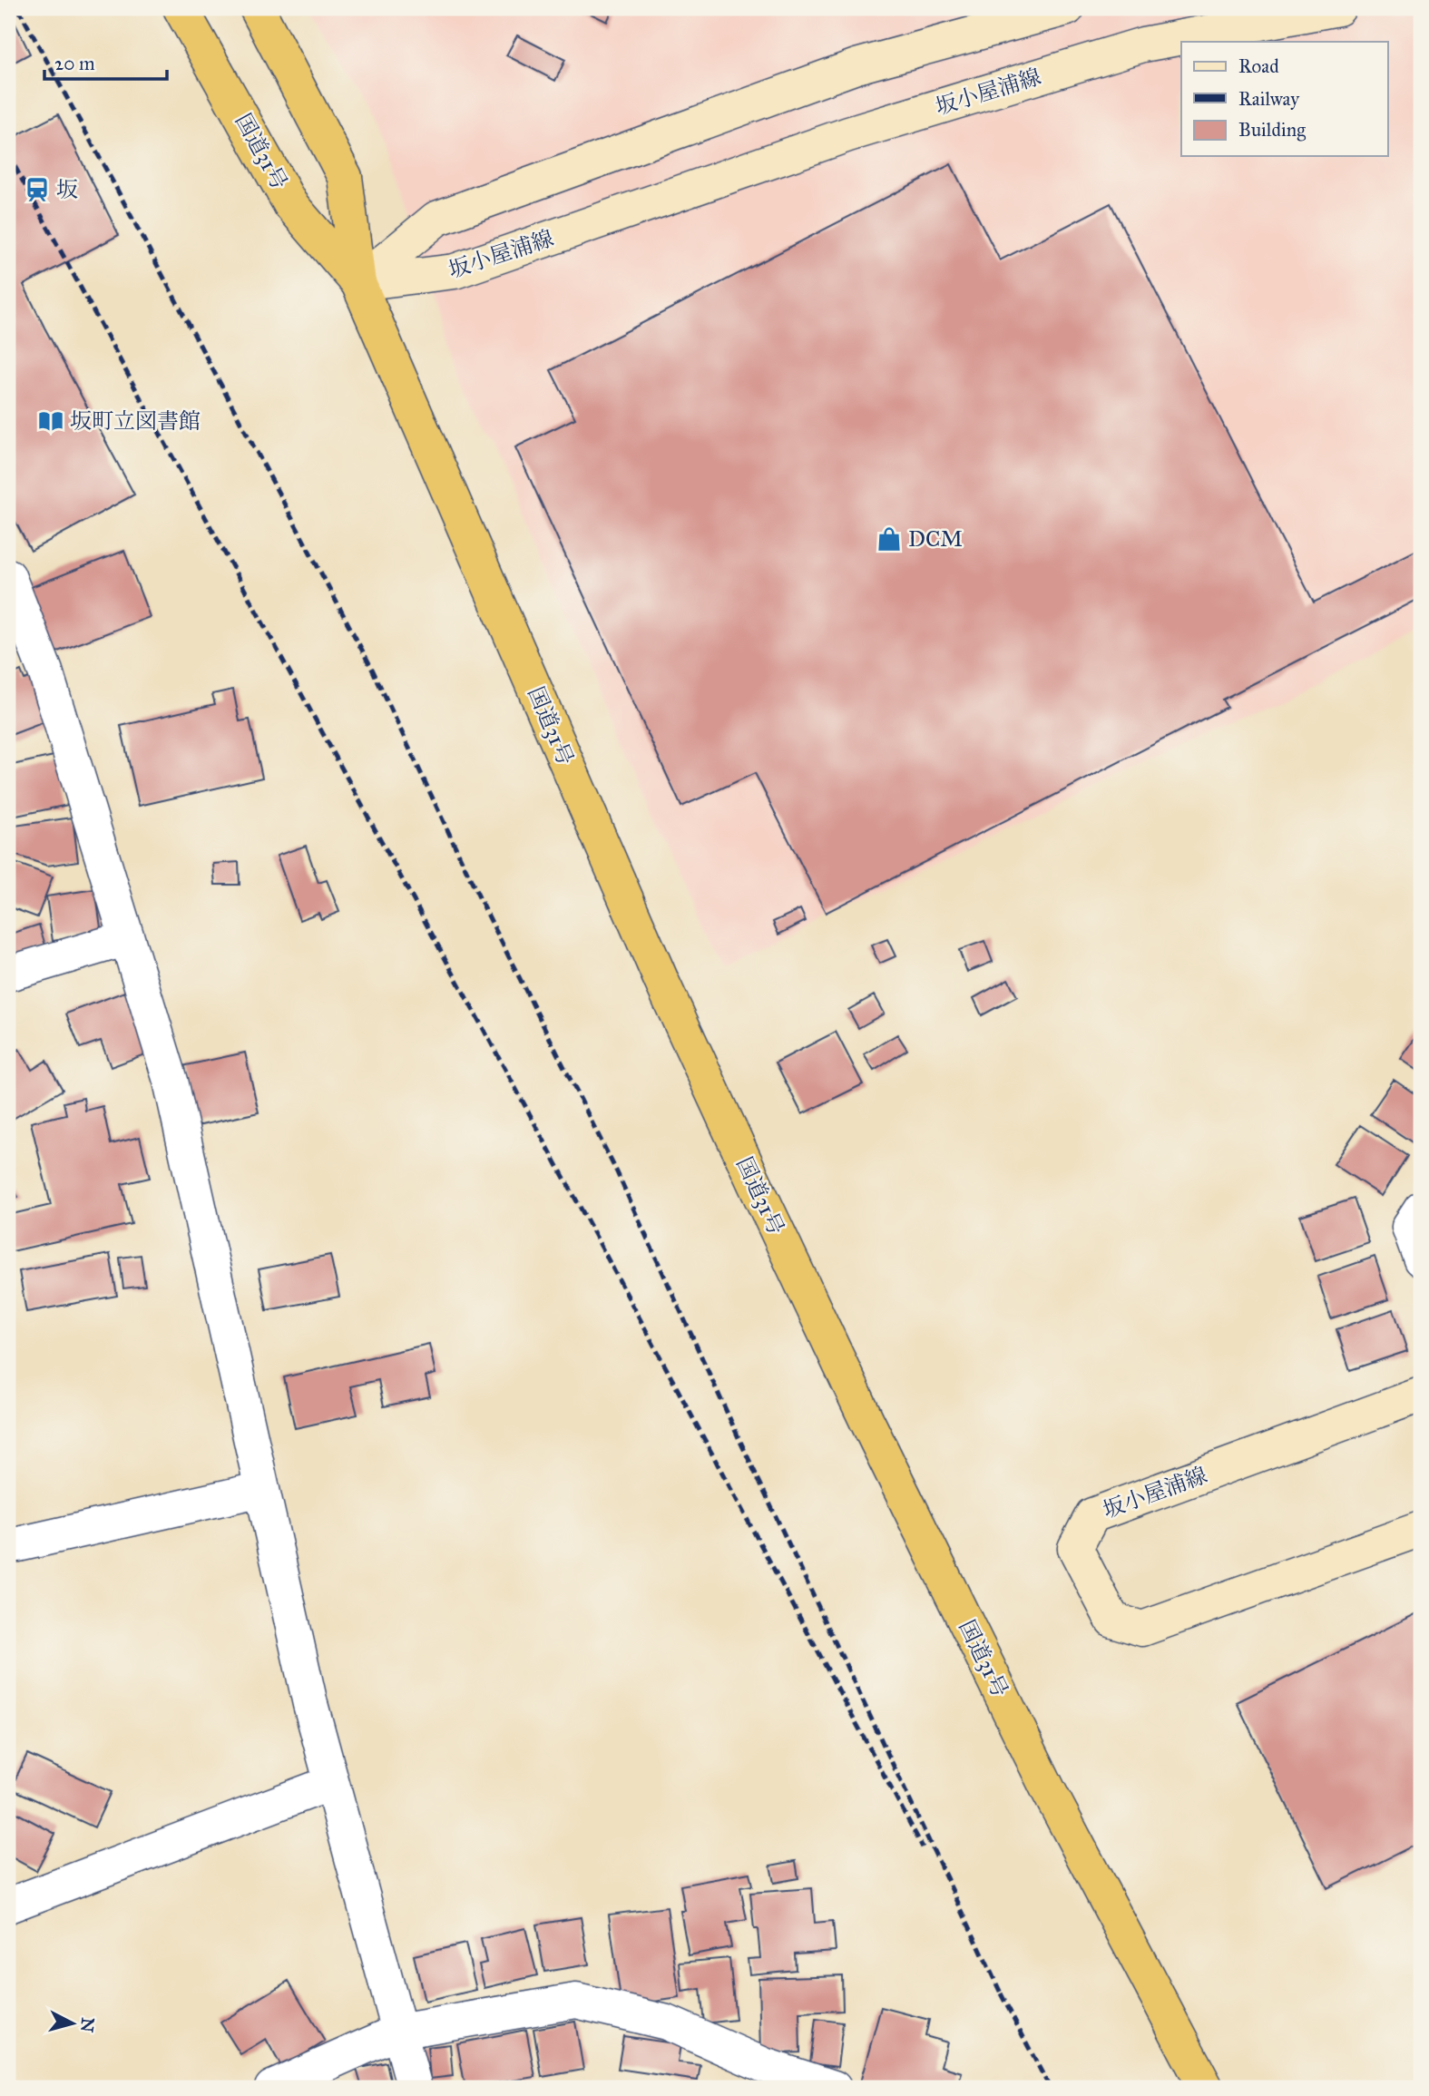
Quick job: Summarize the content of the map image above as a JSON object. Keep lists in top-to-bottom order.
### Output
{
  "streets": {
    "highway": ["国道31号"],
    "main road": ["坂小屋浦線"]
  },
  "crossings": [
    ["坂小屋浦線", "国道31号"]
  ],
  "places": {
    "station": ["坂"],
    "library": ["坂町立図書館"],
    "shop": ["DCM"]
  },
  "legend": ["Road", "Railway", "Building"],
  "scale_bar": "20 m",
  "north": "right"
}
